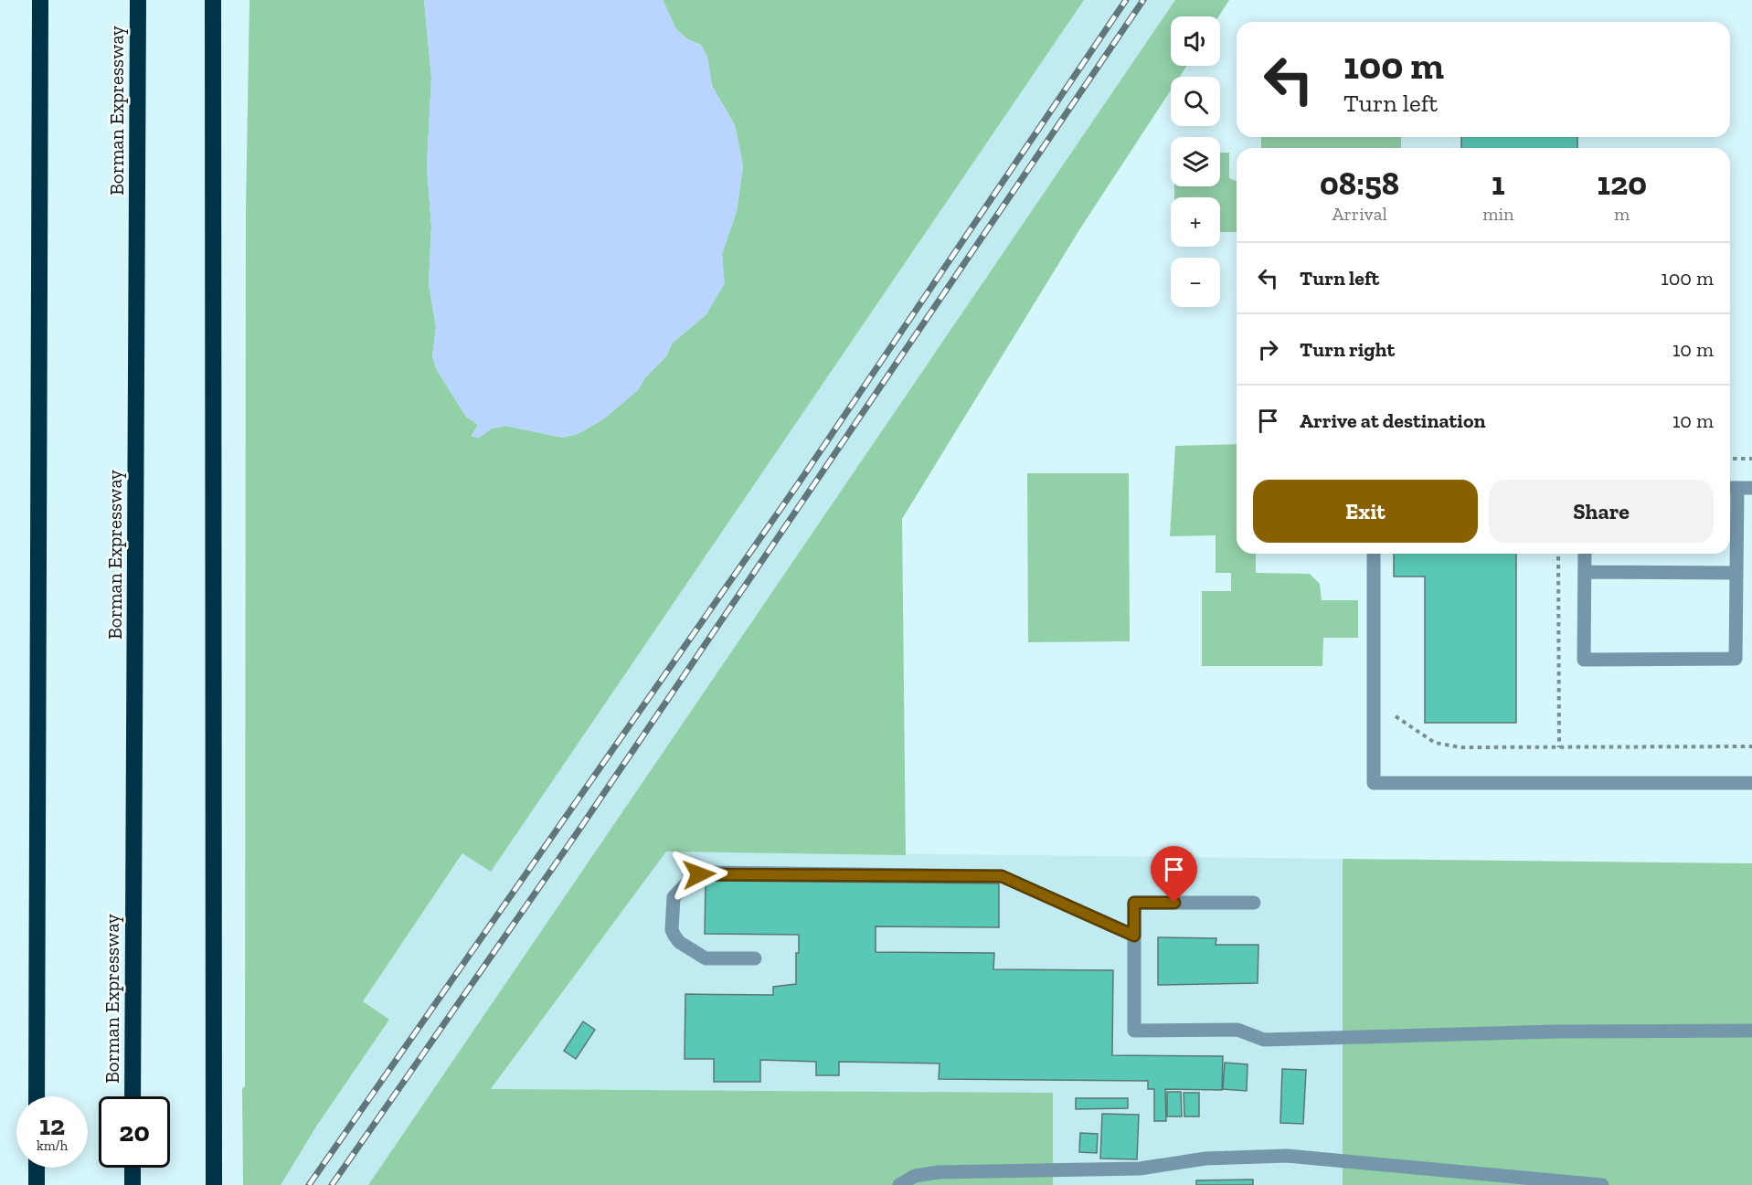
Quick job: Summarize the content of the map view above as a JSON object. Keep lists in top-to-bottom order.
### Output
{
  "streets": {
    "highway": ["Borman Expressway"]
  },
  "page": {
    "map_buttons": ["+", "−"],
    "turn": ["100 m", "Turn left"],
    "eta": [
      "08:58",
      "Arrival",
      "1",
      "min",
      "120",
      "m"
    ],
    "list": [
      {
        "name": "Turn left",
        "value": "100 m"
      },
      {
        "name": "Turn right",
        "value": "10 m"
      },
      {
        "name": "Arrive at destination",
        "value": "10 m"
      }
    ],
    "buttons": ["Exit", "Share"],
    "speed": "12 km/h",
    "limit": "20"
  }
}
